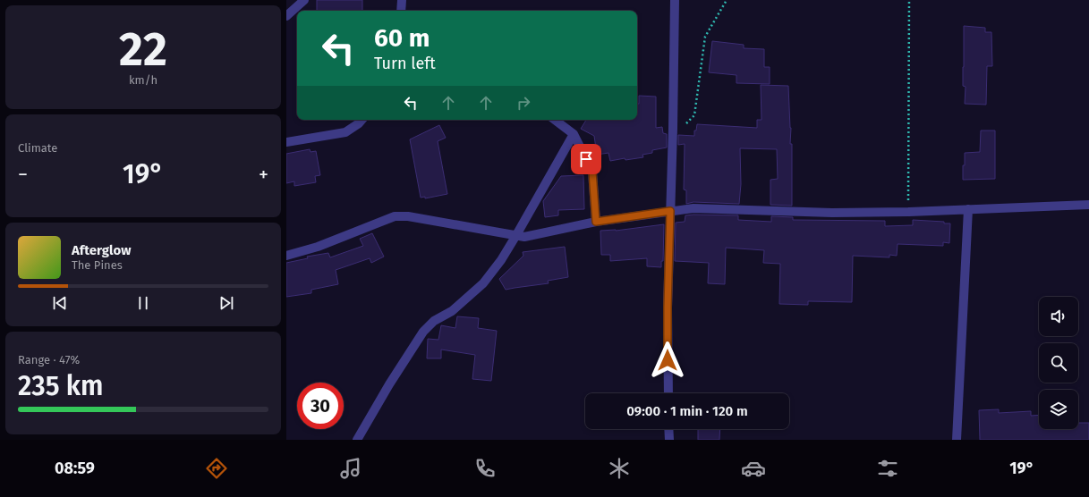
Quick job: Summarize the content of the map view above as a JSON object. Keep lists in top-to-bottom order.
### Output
{
  "page": {
    "tile": [
      ["22", "km/h"],
      "Climate",
      ["Range · 47%", "235 km"]
    ],
    "turn": ["60 m", "Turn left"],
    "heat": ["−", "19°", "+"],
    "song": ["Afterglow", "The Pines"],
    "limit": "30",
    "trip": "09:00 · 1 min · 120 m",
    "tabs": ["08:59", "19°"]
  }
}
